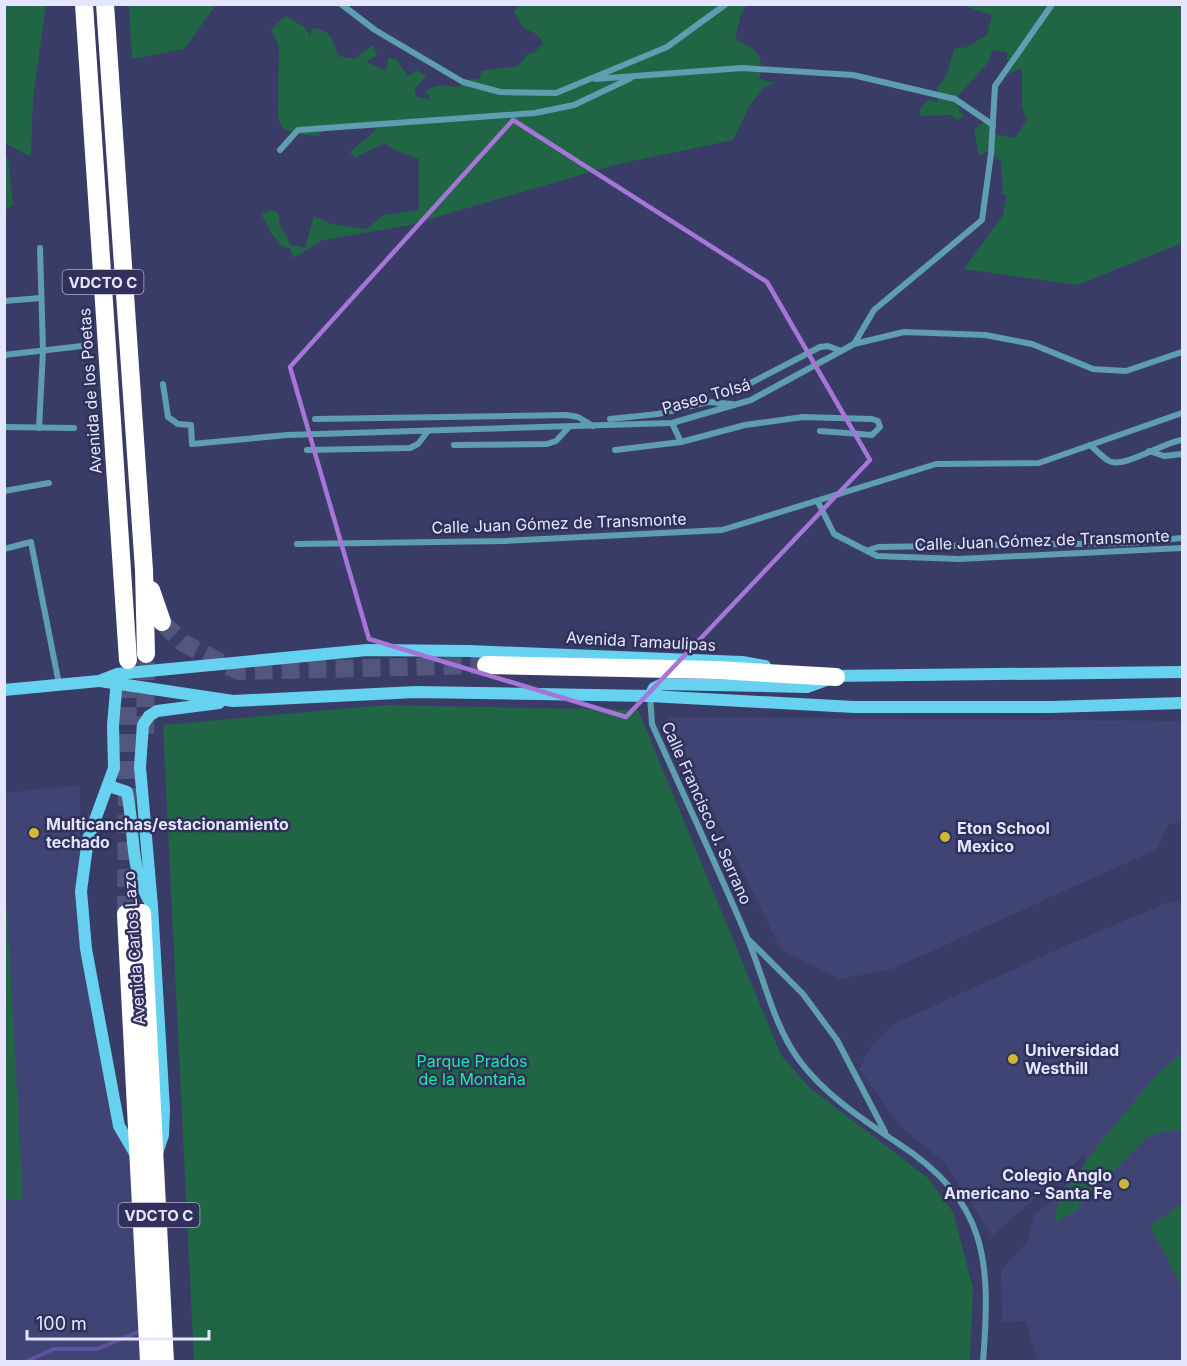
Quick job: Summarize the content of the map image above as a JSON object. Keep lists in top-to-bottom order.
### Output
{
  "streets": {
    "highway": ["VDCTO C", "Avenida de los Poetas", "Avenida Carlos Lazo"],
    "street": [
      "Paseo Tolsá",
      "Calle Juan Gómez de Transmonte",
      "Avenida Tamaulipas",
      "Calle Francisco J. Serrano"
    ]
  },
  "crossings": [
    ["Avenida de los Poetas", "Avenida Carlos Lazo"],
    ["Avenida Tamaulipas", "Calle Francisco J. Serrano"],
    ["Avenida Tamaulipas", "Avenida Carlos Lazo"]
  ],
  "parks": ["Parque Prados de la Montaña"],
  "places": [
    "Multicanchas/estacionamiento techado",
    "Eton School Mexico",
    "Universidad Westhill",
    "Colegio Anglo Americano - Santa Fe"
  ],
  "scale_bar": "100 m"
}
